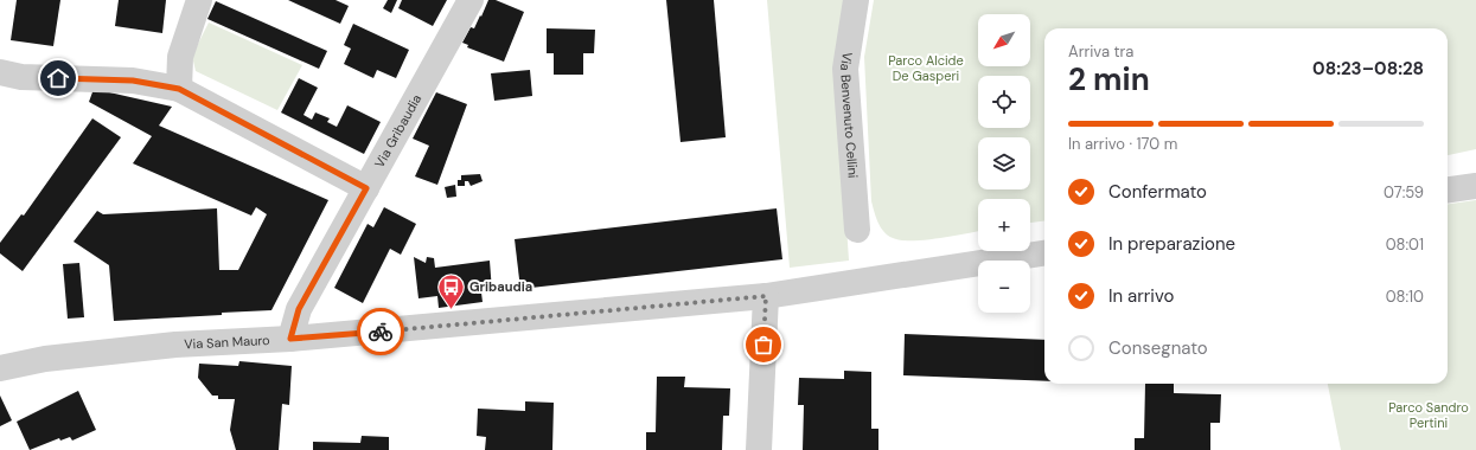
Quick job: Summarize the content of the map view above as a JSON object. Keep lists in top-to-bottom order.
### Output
{
  "streets": {
    "street": ["Via Benvenuto Cellini", "Via Gribaudia", "Via San Mauro"]
  },
  "crossings": [
    ["Via Gribaudia", "Via San Mauro"]
  ],
  "parks": ["Parco Alcide De Gasperi", "Parco Sandro Pertini"],
  "places": {
    "bus stop": ["Gribaudia"]
  },
  "north": "bottom left",
  "page": {
    "map_buttons": ["+", "−"],
    "heading": ["2 min", "Arriva tra", "08:23–08:28"],
    "bar": "In arrivo · 170 m",
    "list": [
      ["Confermato", "07:59"],
      ["In preparazione", "08:01"],
      ["In arrivo", "08:10"],
      "Consegnato"
    ]
  }
}
